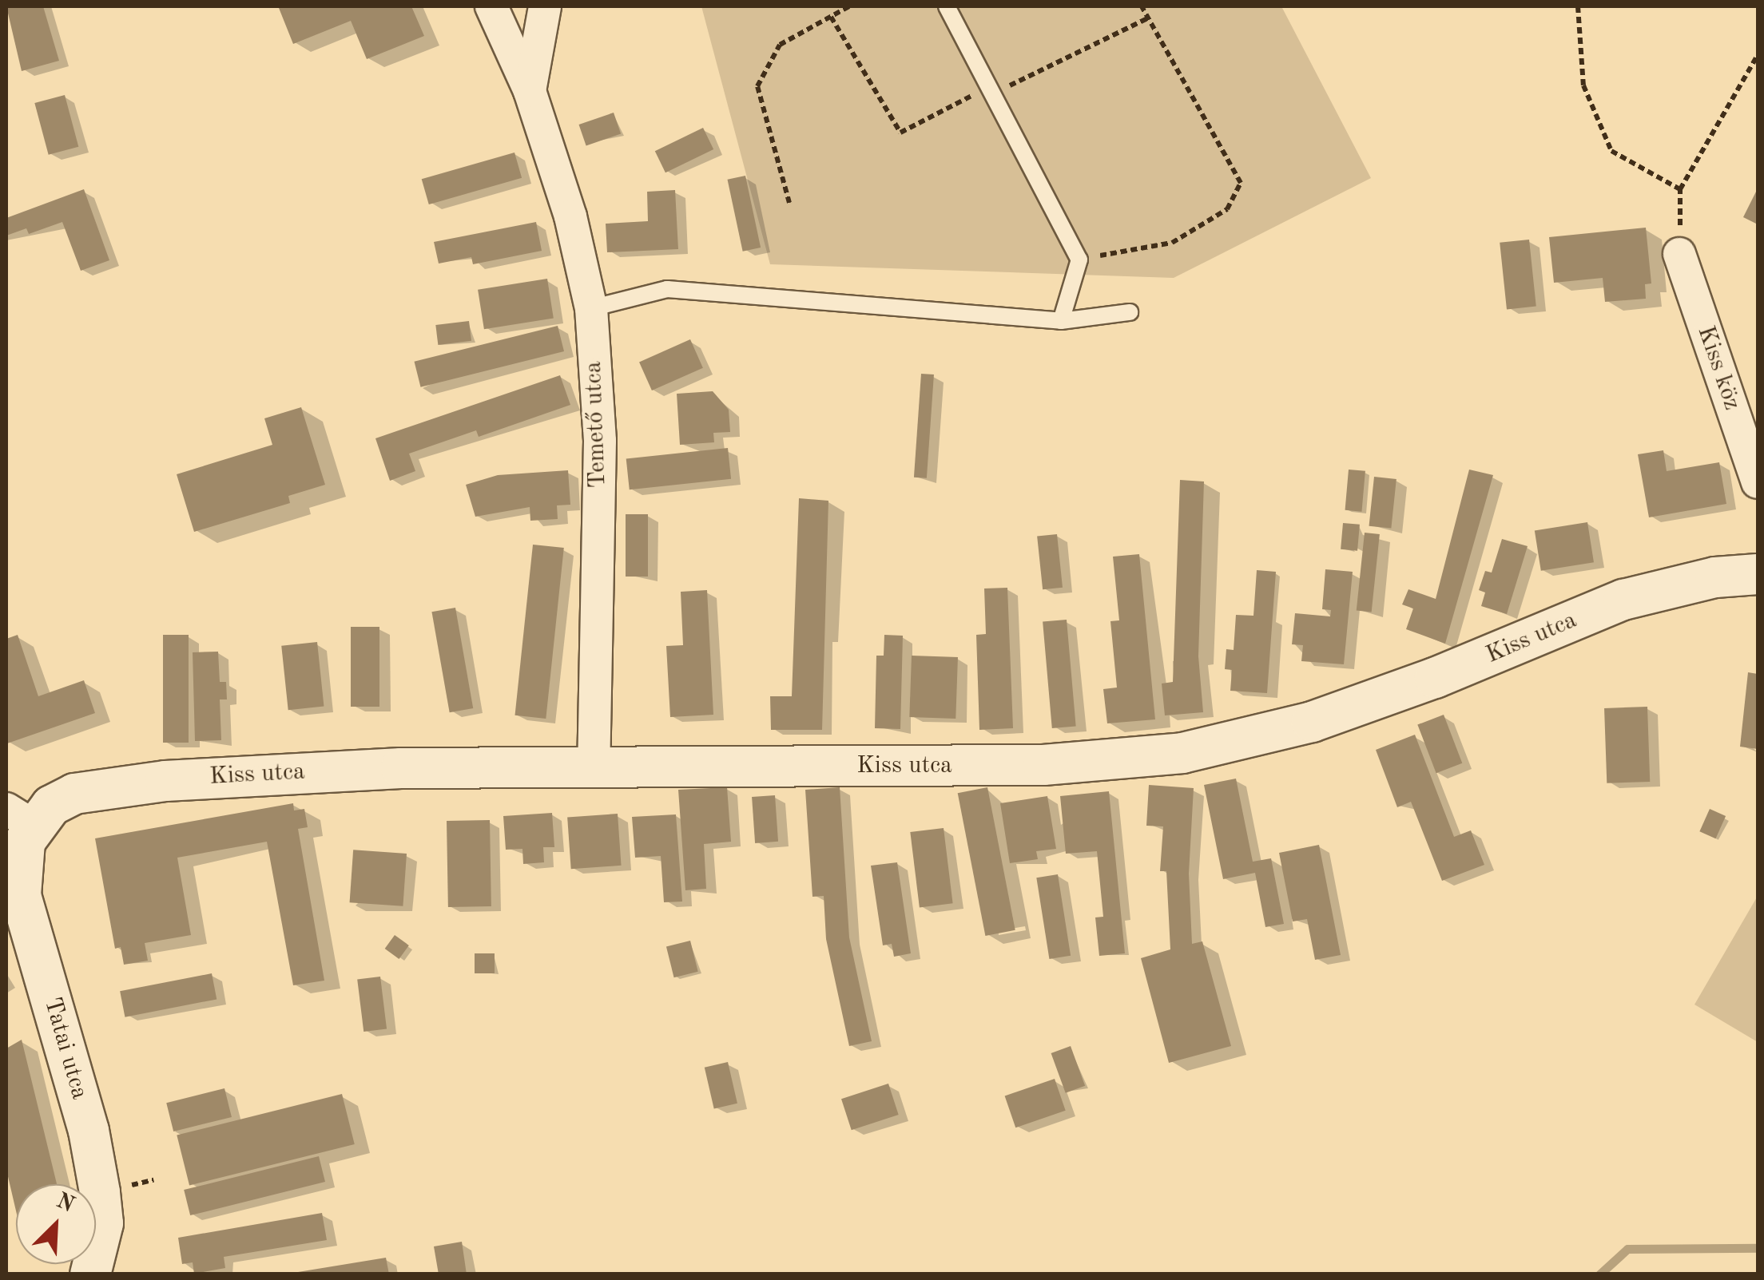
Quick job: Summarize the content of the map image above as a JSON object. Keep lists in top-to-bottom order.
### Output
{
  "streets": {
    "street": [
      "Kiss köz",
      "Temető utca",
      "Kiss utca",
      "Tatai utca"
    ]
  },
  "crossings": [
    ["Temető utca", "Kiss utca"],
    ["Kiss utca", "Tatai utca"]
  ],
  "north": "top right"
}
